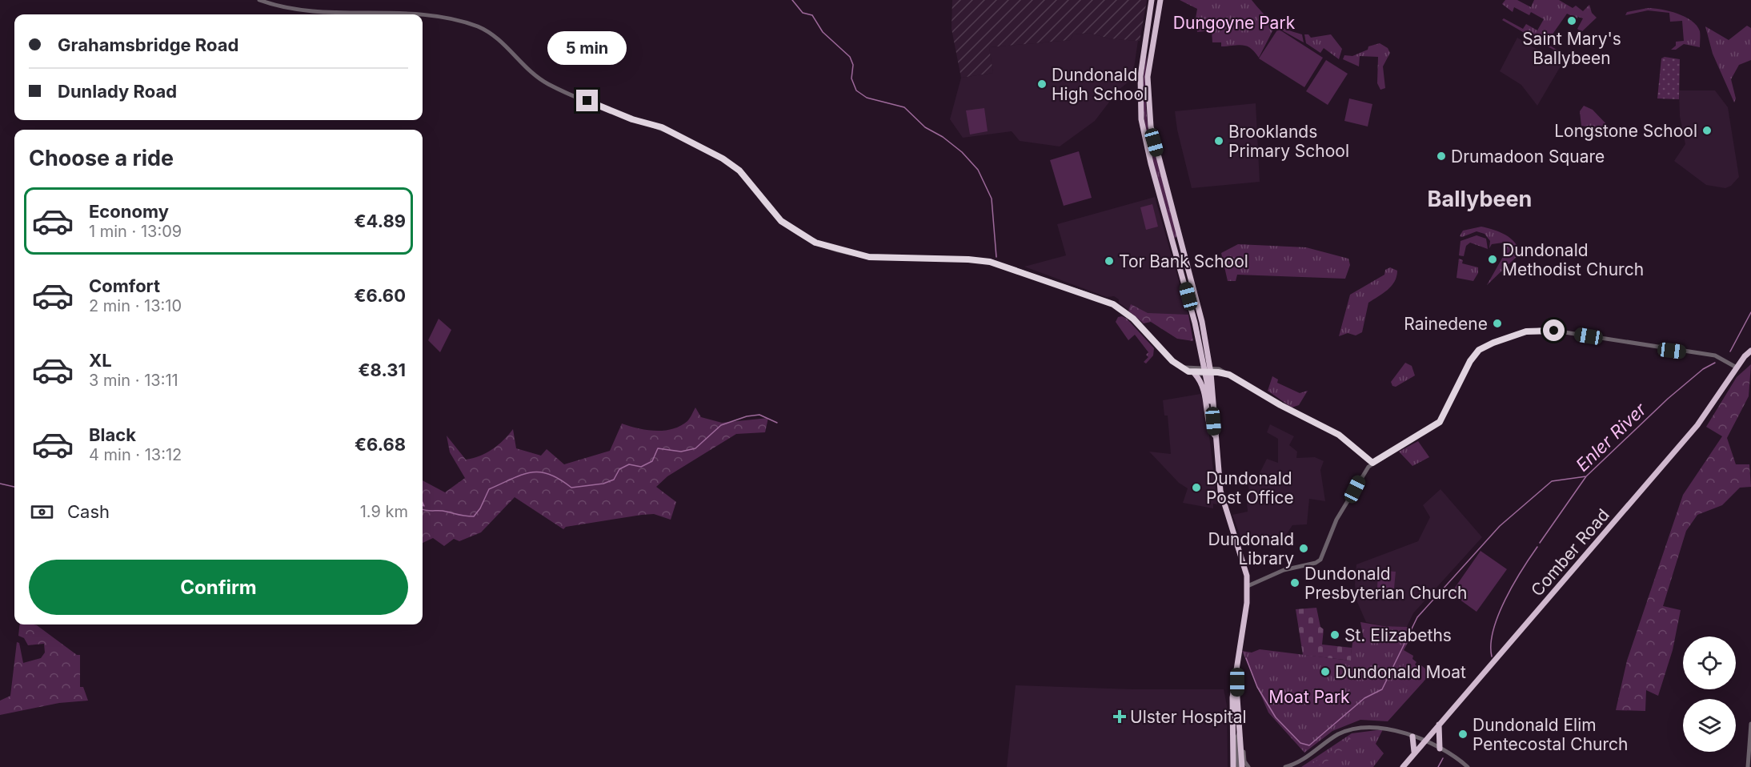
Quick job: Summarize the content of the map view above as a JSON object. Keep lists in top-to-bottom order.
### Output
{
  "streets": {
    "highway": ["Comber Road"]
  },
  "districts": ["Ballybeen"],
  "water": ["Enler River"],
  "parks": ["Dungoyne Park", "Moat Park"],
  "places": {
    "other": [
      "Saint Mary's Ballybeen",
      "Dundonald High School",
      "Longstone School",
      "Brooklands Primary School",
      "Drumadoon Square",
      "Dundonald Methodist Church",
      "Tor Bank School",
      "Rainedene",
      "Dundonald Post Office",
      "Dundonald Library",
      "Dundonald Presbyterian Church",
      "St. Elizabeths",
      "Dundonald Moat",
      "Dundonald Elim Pentecostal Church"
    ],
    "health": ["Ulster Hospital"]
  },
  "page": {
    "banner": ["Grahamsbridge Road", "Dunlady Road"],
    "bubble": "5 min",
    "heading": "Choose a ride",
    "list": [
      {
        "name": "Economy",
        "note": "1 min · 13:09",
        "value": "€4.89"
      },
      {
        "name": "Comfort",
        "note": "2 min · 13:10",
        "value": "€6.60"
      },
      {
        "name": "XL",
        "note": "3 min · 13:11",
        "value": "€8.31"
      },
      {
        "name": "Black",
        "note": "4 min · 13:12",
        "value": "€6.68"
      }
    ],
    "pay": ["Cash", "1.9 km"],
    "buttons": "Confirm"
  }
}
